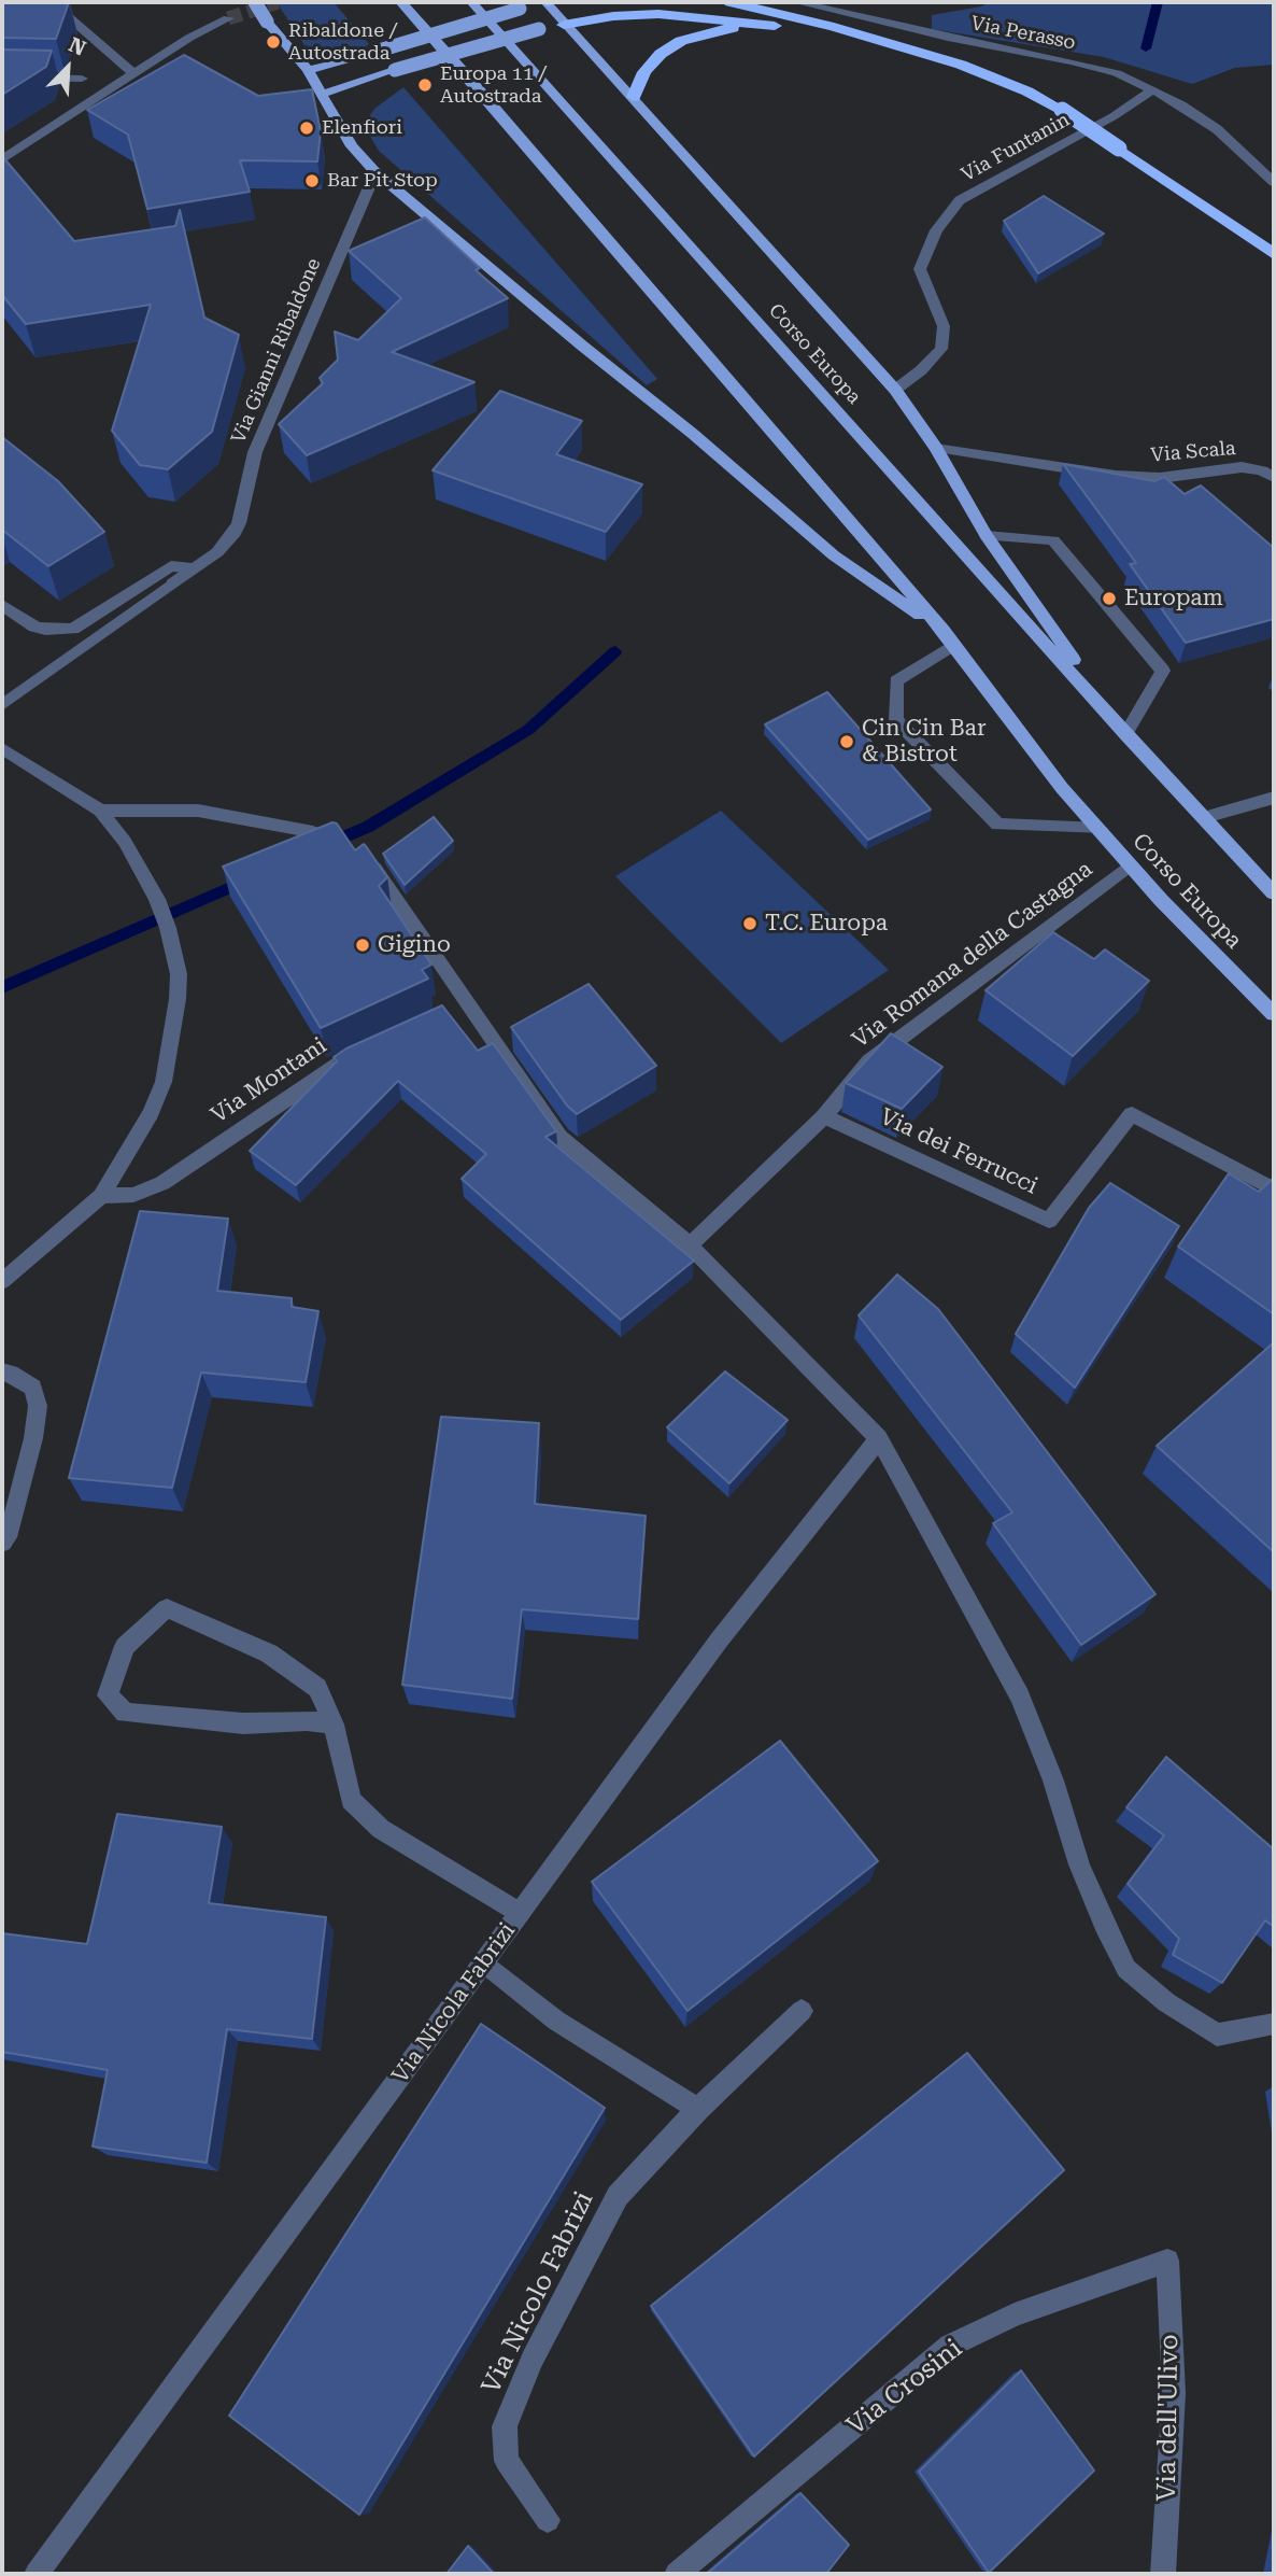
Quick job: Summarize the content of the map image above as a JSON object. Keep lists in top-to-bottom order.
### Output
{
  "streets": {
    "main road": ["Corso Europa"],
    "street": [
      "Via Perasso",
      "Via Funtanin",
      "Via Gianni Ribaldone",
      "Via Scala",
      "Via Romana della Castagna",
      "Via Montani",
      "Via dei Ferrucci",
      "Via Nicola Fabrizi",
      "Via Nicolo Fabrizi",
      "Via Crosini",
      "Via dell'Ulivo"
    ]
  },
  "crossings": [
    ["Via Perasso", "Via Funtanin"],
    ["Corso Europa", "Via Romana della Castagna"],
    ["Via Romana della Castagna", "Via dei Ferrucci"],
    ["Via Crosini", "Via dell'Ulivo"]
  ],
  "places": [
    "Ribaldone / Autostrada",
    "Europa 11 / Autostrada",
    "Elenfiori",
    "Bar Pit Stop",
    "Europam",
    "Cin Cin Bar & Bistrot",
    "T.C. Europa",
    "Gigino"
  ],
  "north": "top right"
}
